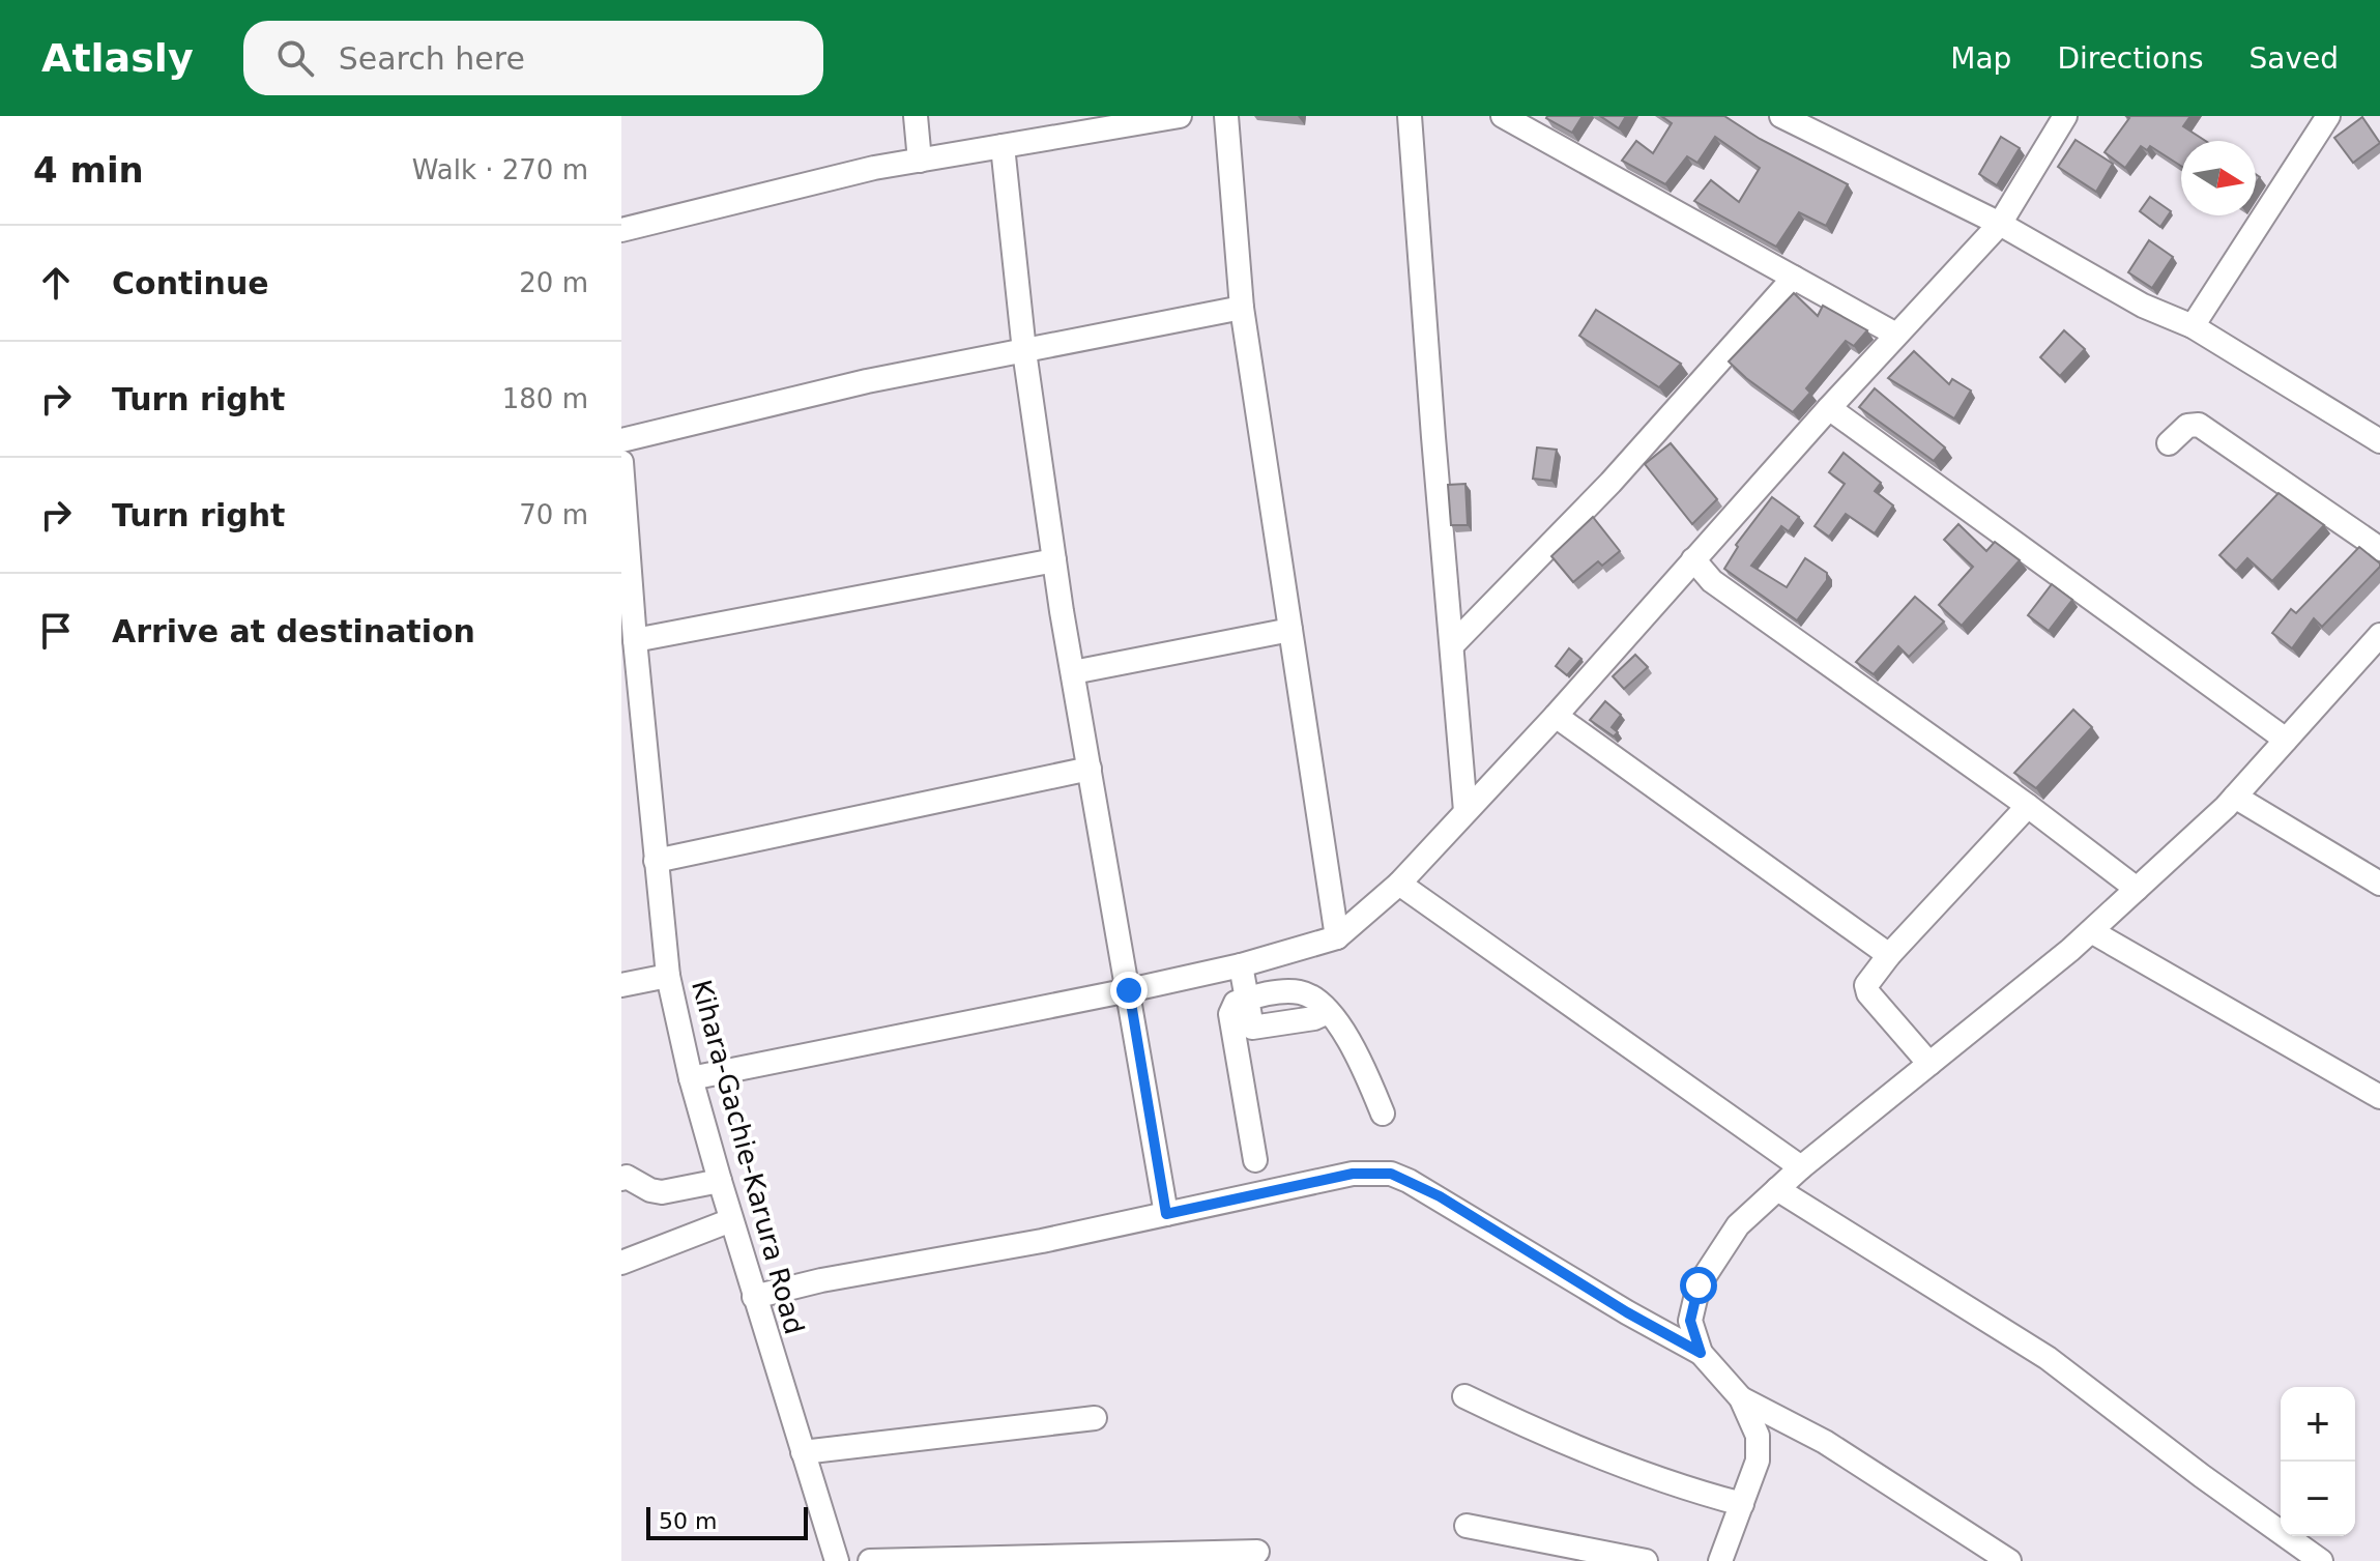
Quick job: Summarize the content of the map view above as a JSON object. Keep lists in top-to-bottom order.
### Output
{
  "streets": {
    "street": ["Kihara-Gachie-Karura Road"]
  },
  "scale_bar": "50 m",
  "north": "right",
  "page": {
    "header": "Atlasly",
    "search": "Search here",
    "nav": ["Map", "Directions", "Saved"],
    "heading": ["4 min", "Walk · 270 m"],
    "list": [
      ["Continue", "20 m"],
      ["Turn right", "180 m"],
      ["Turn right", "70 m"],
      "Arrive at destination"
    ],
    "map_buttons": ["+", "−"],
    "scale": "50 m"
  }
}
